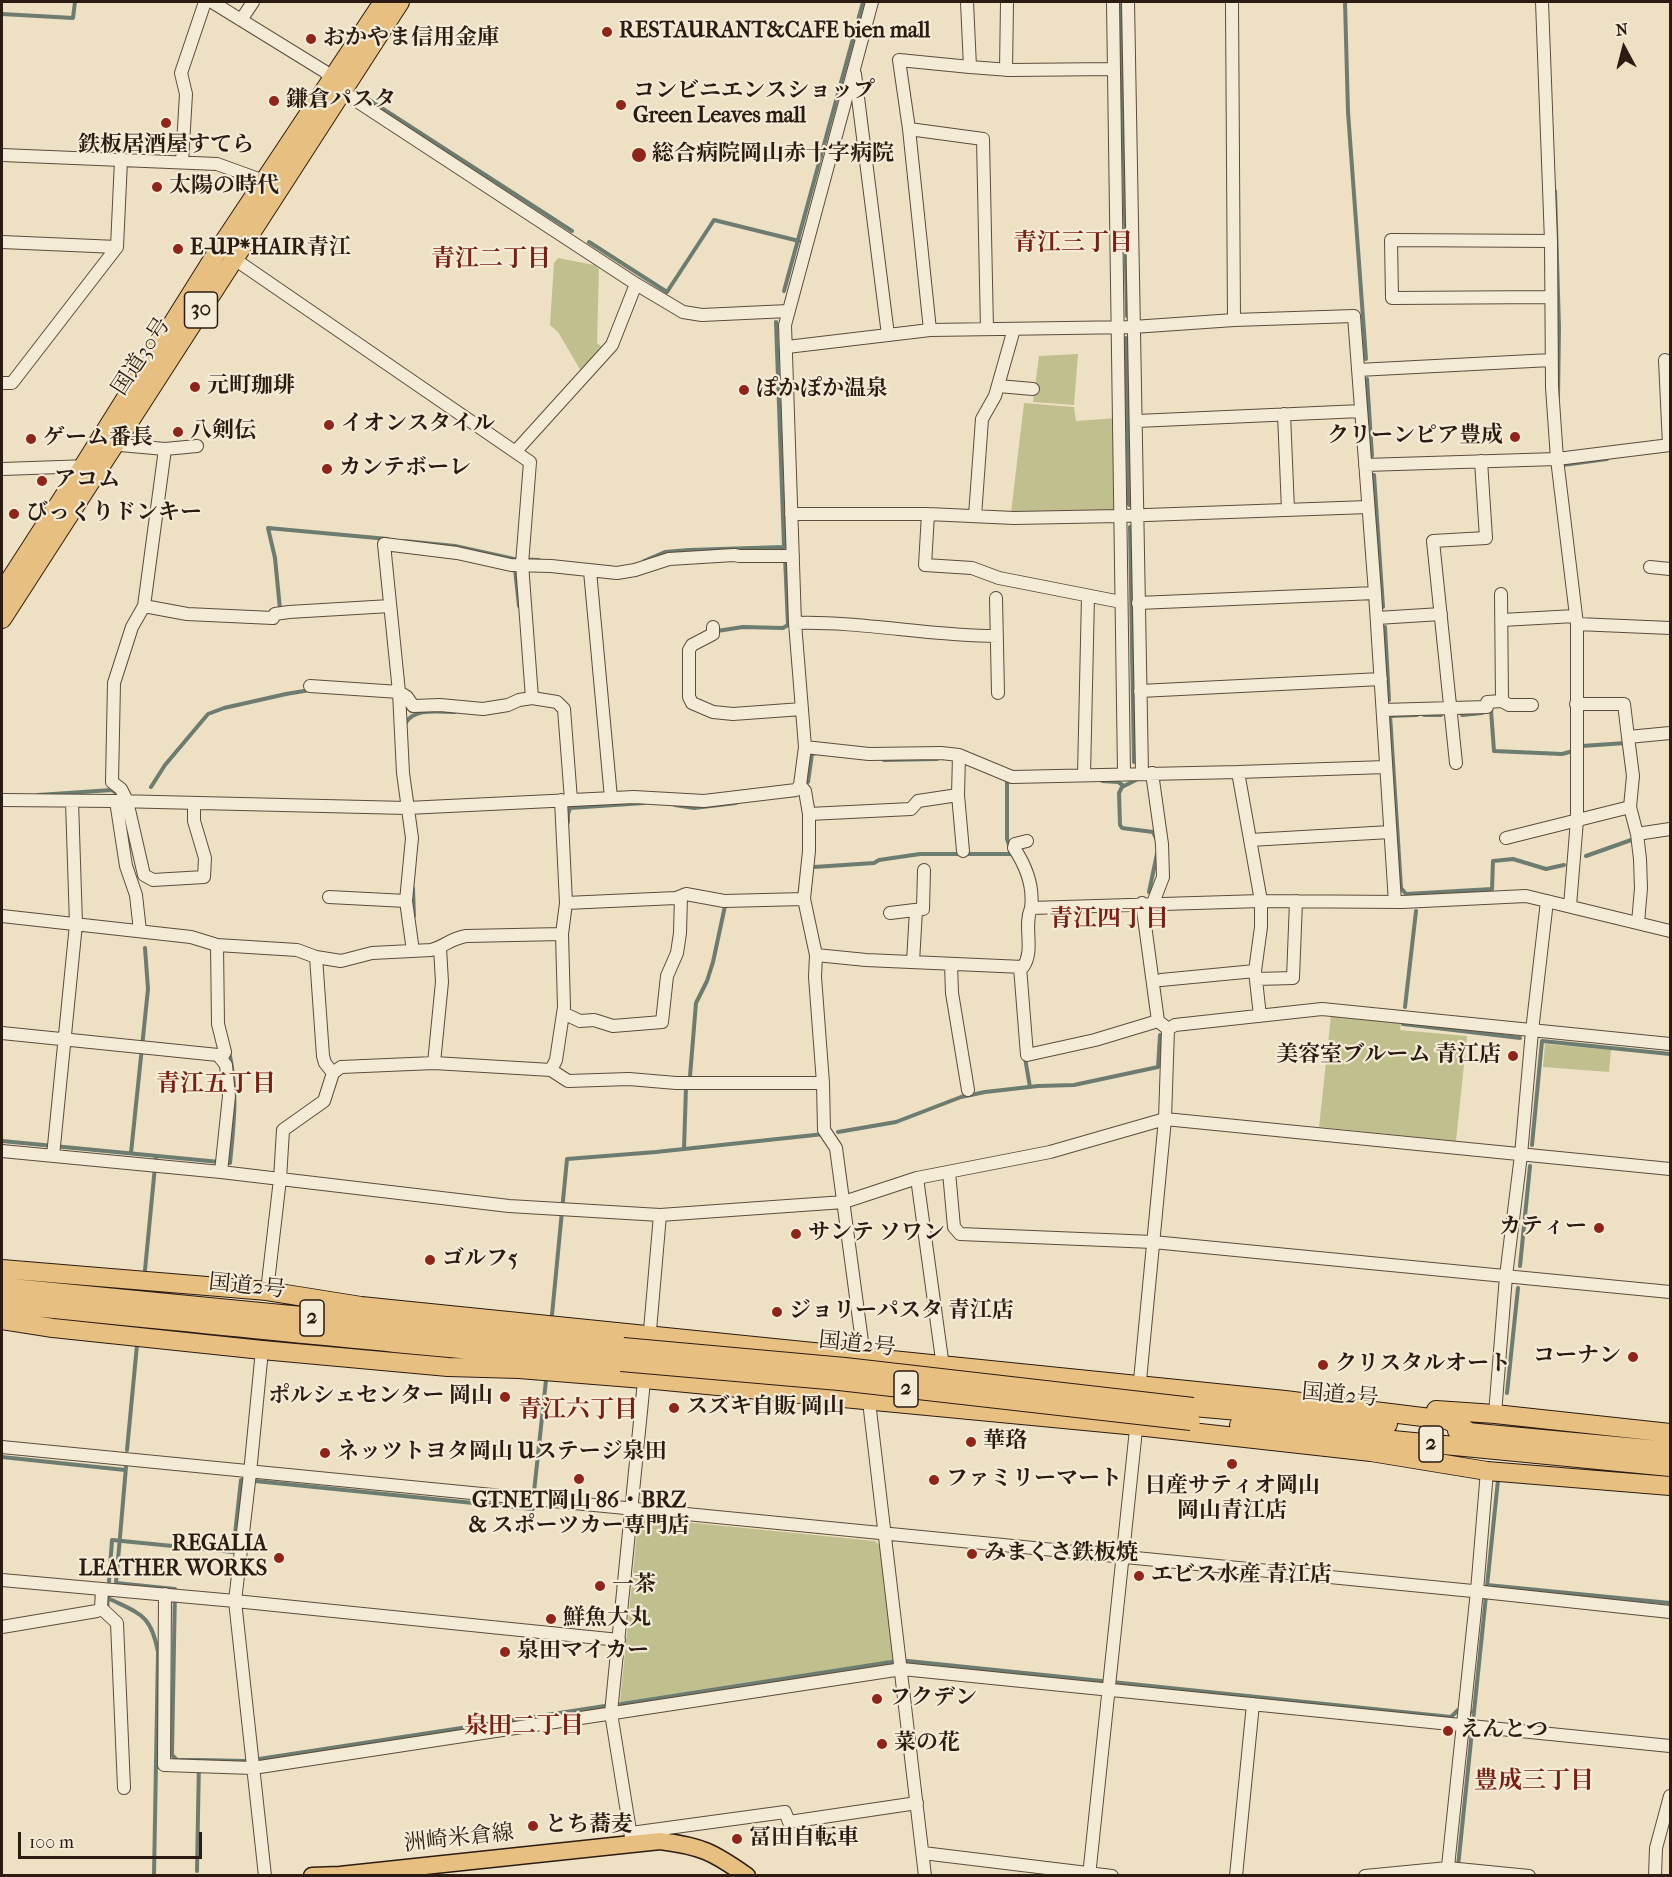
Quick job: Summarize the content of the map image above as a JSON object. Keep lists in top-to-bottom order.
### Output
{
  "streets": {
    "highway": [
      "30",
      "国道30号",
      "国道2号",
      "2"
    ],
    "main road": ["洲崎米倉線"]
  },
  "districts": [
    "青江三丁目",
    "青江二丁目",
    "青江四丁目",
    "青江五丁目",
    "青江六丁目",
    "泉田二丁目",
    "豊成三丁目"
  ],
  "places": [
    "RESTAURANT&CAFE bien mall",
    "おかやま信用金庫",
    "鎌倉パスタ",
    "コンビニエンスショップ Green Leaves mall",
    "鉄板居酒屋すてら",
    "総合病院岡山赤十字病院",
    "太陽の時代",
    "E-UP*HAIR青江",
    "元町珈琲",
    "ぽかぽか温泉",
    "イオンスタイル",
    "八剣伝",
    "クリーンピア豊成",
    "ゲーム番長",
    "カンテボーレ",
    "アコム",
    "びっくりドンキー",
    "美容室ブルーム 青江店",
    "カティー",
    "サンテ ソワン",
    "ゴルフ5",
    "ジョリーパスタ 青江店",
    "コーナン",
    "クリスタルオート",
    "ポルシェセンター 岡山",
    "スズキ自販 岡山",
    "華珞",
    "ネッツトヨタ岡山 Uステージ泉田",
    "日産サティオ岡山 岡山青江店",
    "GTNET岡山 86・BRZ & スポーツカー専門店",
    "ファミリーマート",
    "みまくさ鉄板焼",
    "REGALIA LEATHER WORKS",
    "エビス水産 青江店",
    "一茶",
    "鮮魚大丸",
    "泉田マイカー",
    "フクデン",
    "えんとつ",
    "菜の花",
    "とち蕎麦",
    "冨田自転車"
  ],
  "scale_bar": "100 m",
  "north": "top"
}
